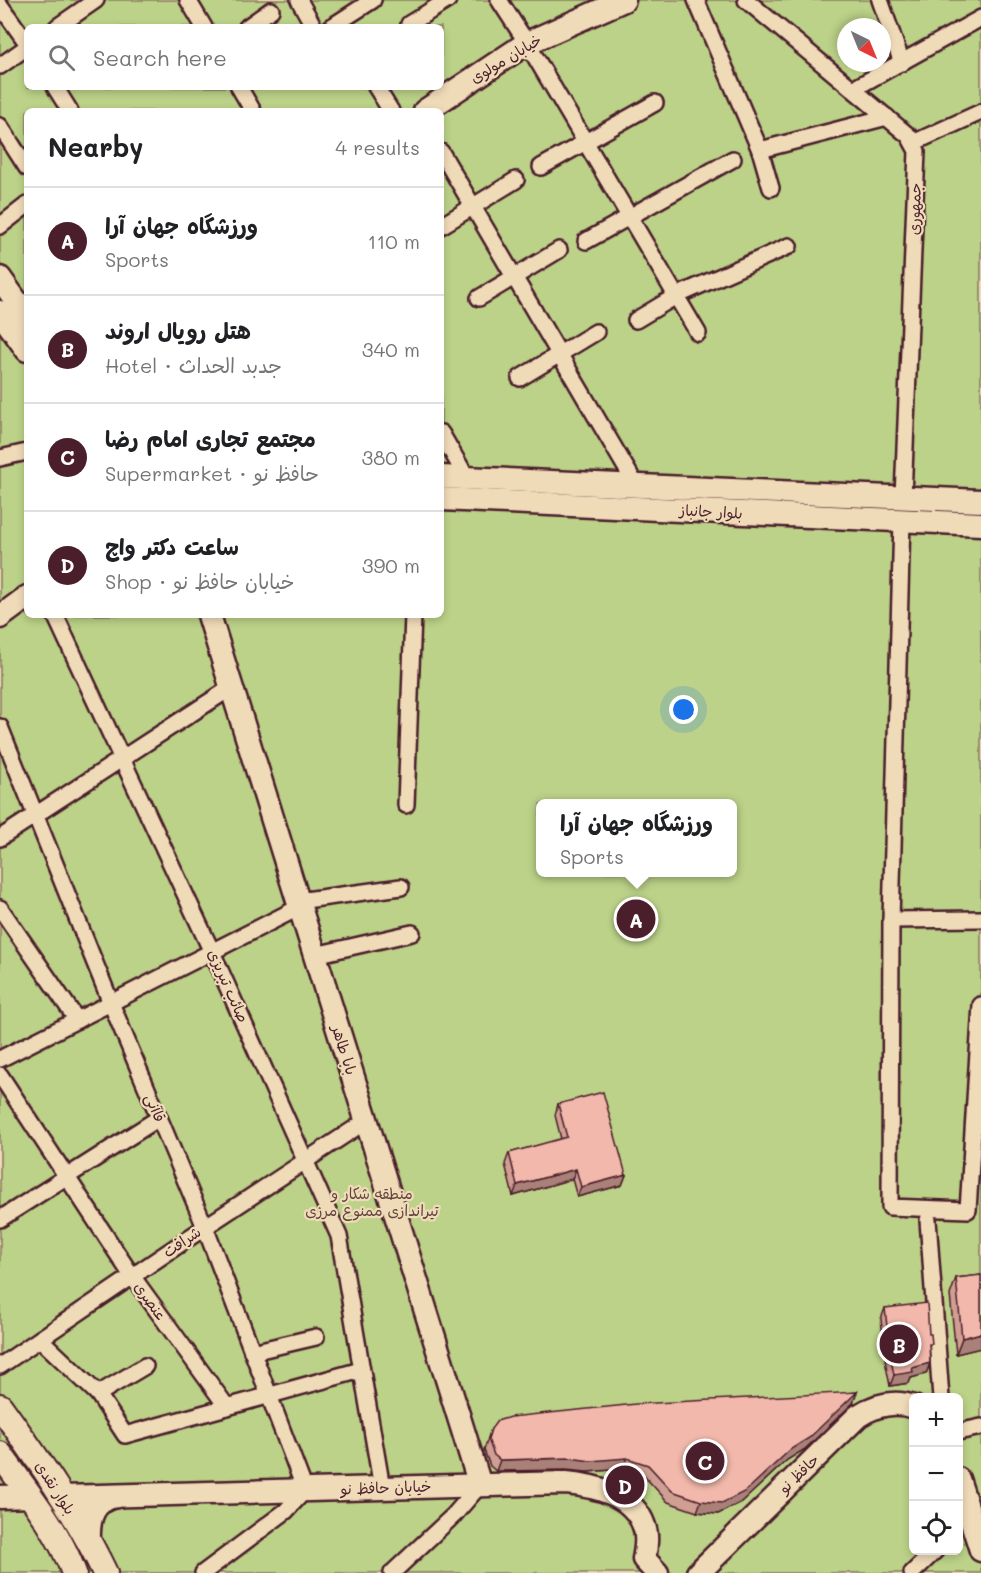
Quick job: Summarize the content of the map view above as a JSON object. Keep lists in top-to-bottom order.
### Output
{
  "streets": {
    "main road": [
      "خیابان مولوی",
      "بلوار جانباز",
      "بابا طاهر",
      "حافظ نو",
      "بلوار نقدی",
      "خیابان حافظ نو"
    ],
    "street": [
      "جمهوری",
      "صائب تبریزی",
      "قاآنی",
      "شرافت",
      "عنصری"
    ]
  },
  "crossings": [
    ["جمهوری", "بلوار جانباز"],
    ["صائب تبریزی", "شرافت"],
    ["صائب تبریزی", "خیابان حافظ نو"],
    ["بابا طاهر", "شرافت"],
    ["بابا طاهر", "خیابان حافظ نو"],
    ["قاآنی", "شرافت"],
    ["قاآنی", "خیابان حافظ نو"],
    ["شرافت", "عنصری"],
    ["بلوار نقدی", "خیابان حافظ نو"]
  ],
  "parks": ["منطقه شکار و تیراندازی ممنوع مرزی"],
  "north": "bottom right",
  "page": {
    "search": "Search here",
    "heading": ["Nearby", "4 results"],
    "list": [
      {
        "mark": "A",
        "name": "ورزشگاه جهان آرا",
        "note": "Sports",
        "value": "110 m"
      },
      {
        "mark": "B",
        "name": "هتل رویال اروند",
        "note": "Hotel · جدبد الحداث",
        "value": "340 m"
      },
      {
        "mark": "C",
        "name": "مجتمع تجاری امام رضا",
        "note": "Supermarket · حافظ نو",
        "value": "380 m"
      },
      {
        "mark": "D",
        "name": "ساعت دکتر واچ",
        "note": "Shop · خیابان حافظ نو",
        "value": "390 m"
      }
    ],
    "popup": ["ورزشگاه جهان آرا", "Sports"],
    "pins": [
      "A",
      "B",
      "C",
      "D"
    ],
    "map_buttons": ["+", "−"]
  }
}
